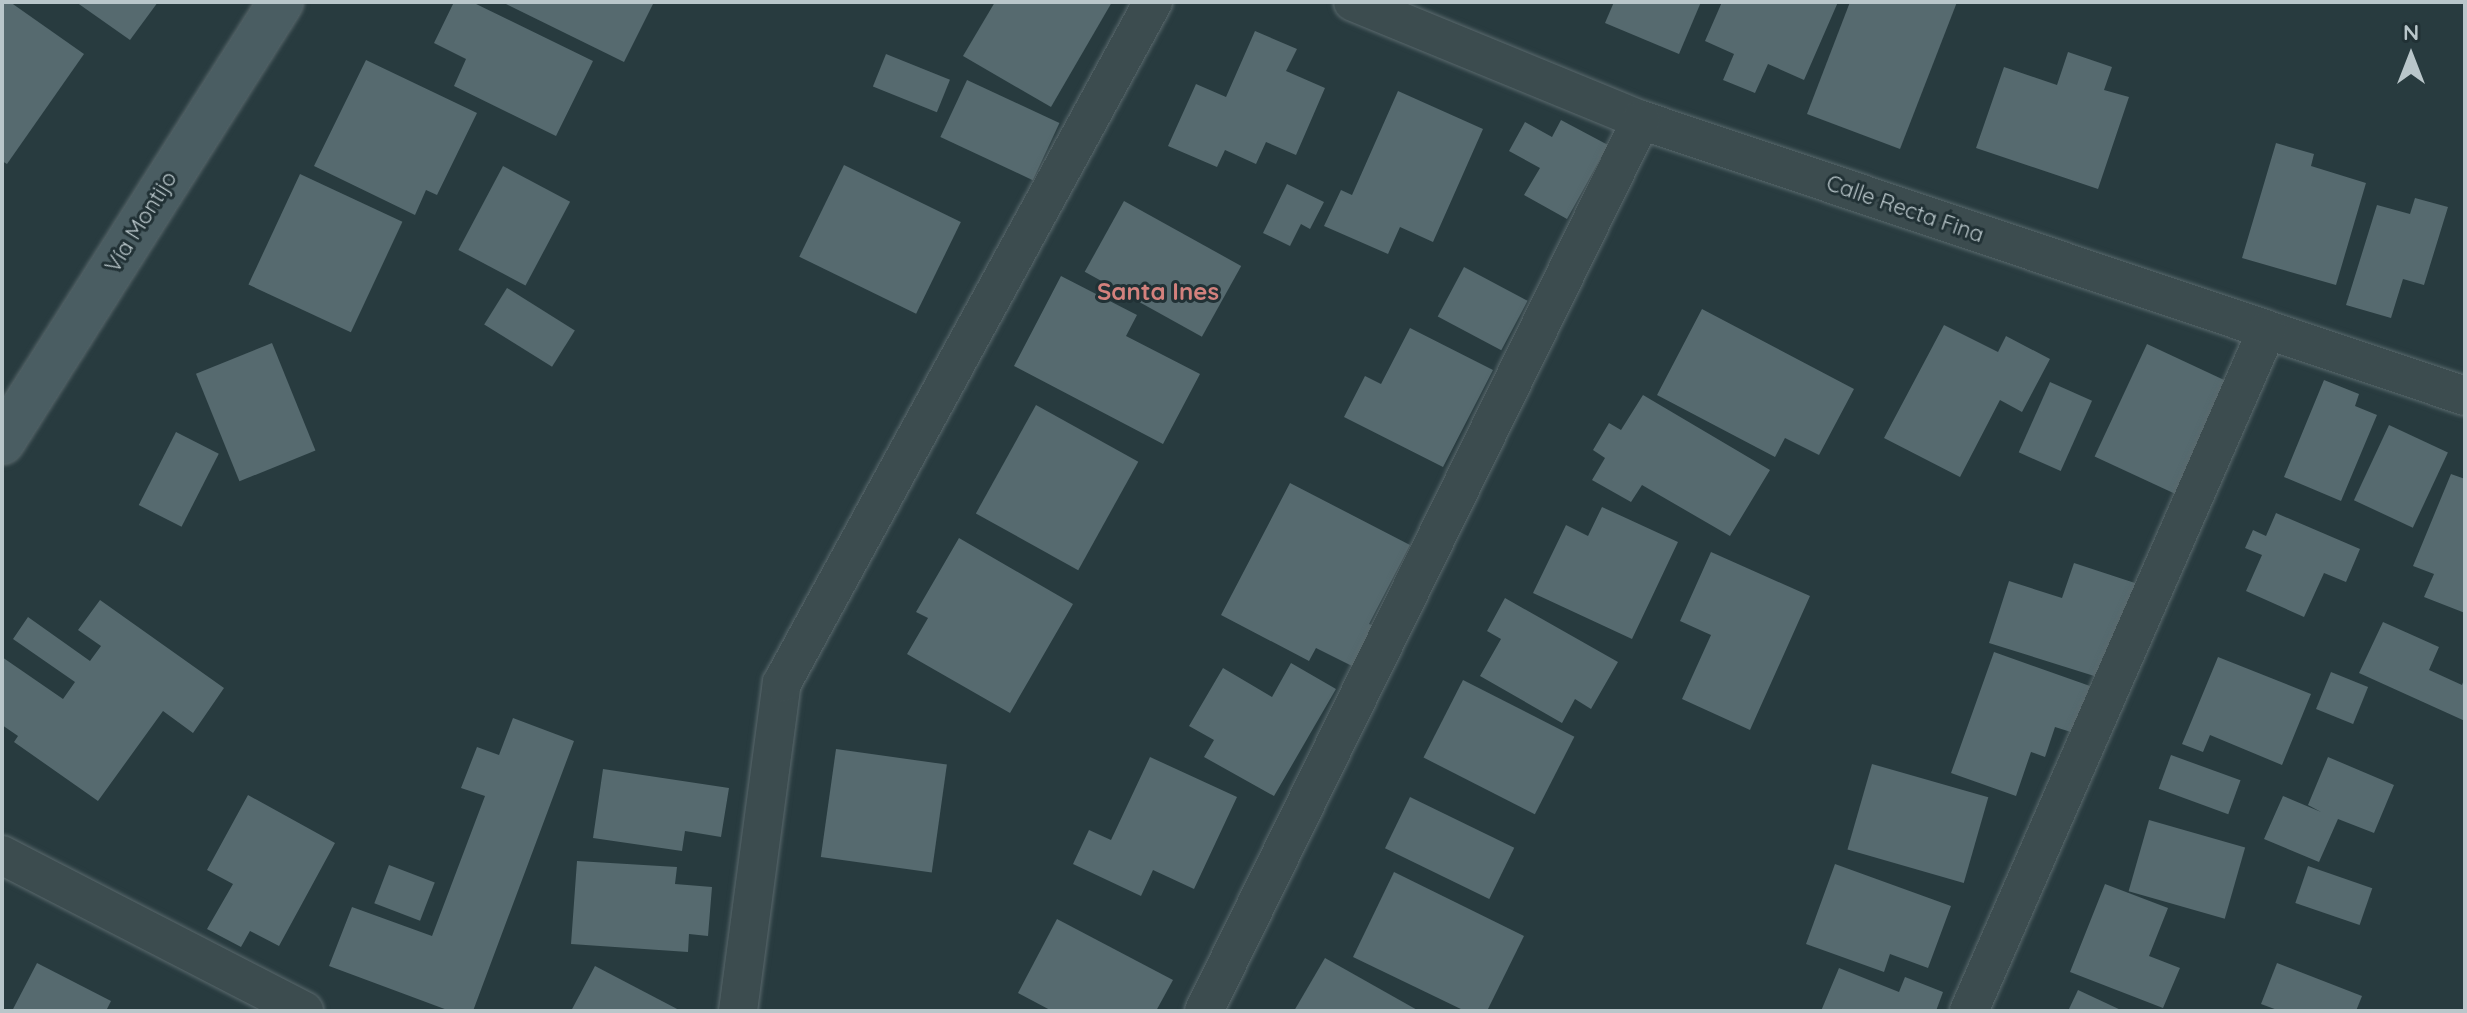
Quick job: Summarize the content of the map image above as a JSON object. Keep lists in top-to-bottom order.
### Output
{
  "streets": {
    "main road": ["Vía Montijo"],
    "street": ["Calle Recta Fina"]
  },
  "districts": ["Santa Ines"],
  "north": "top"
}
